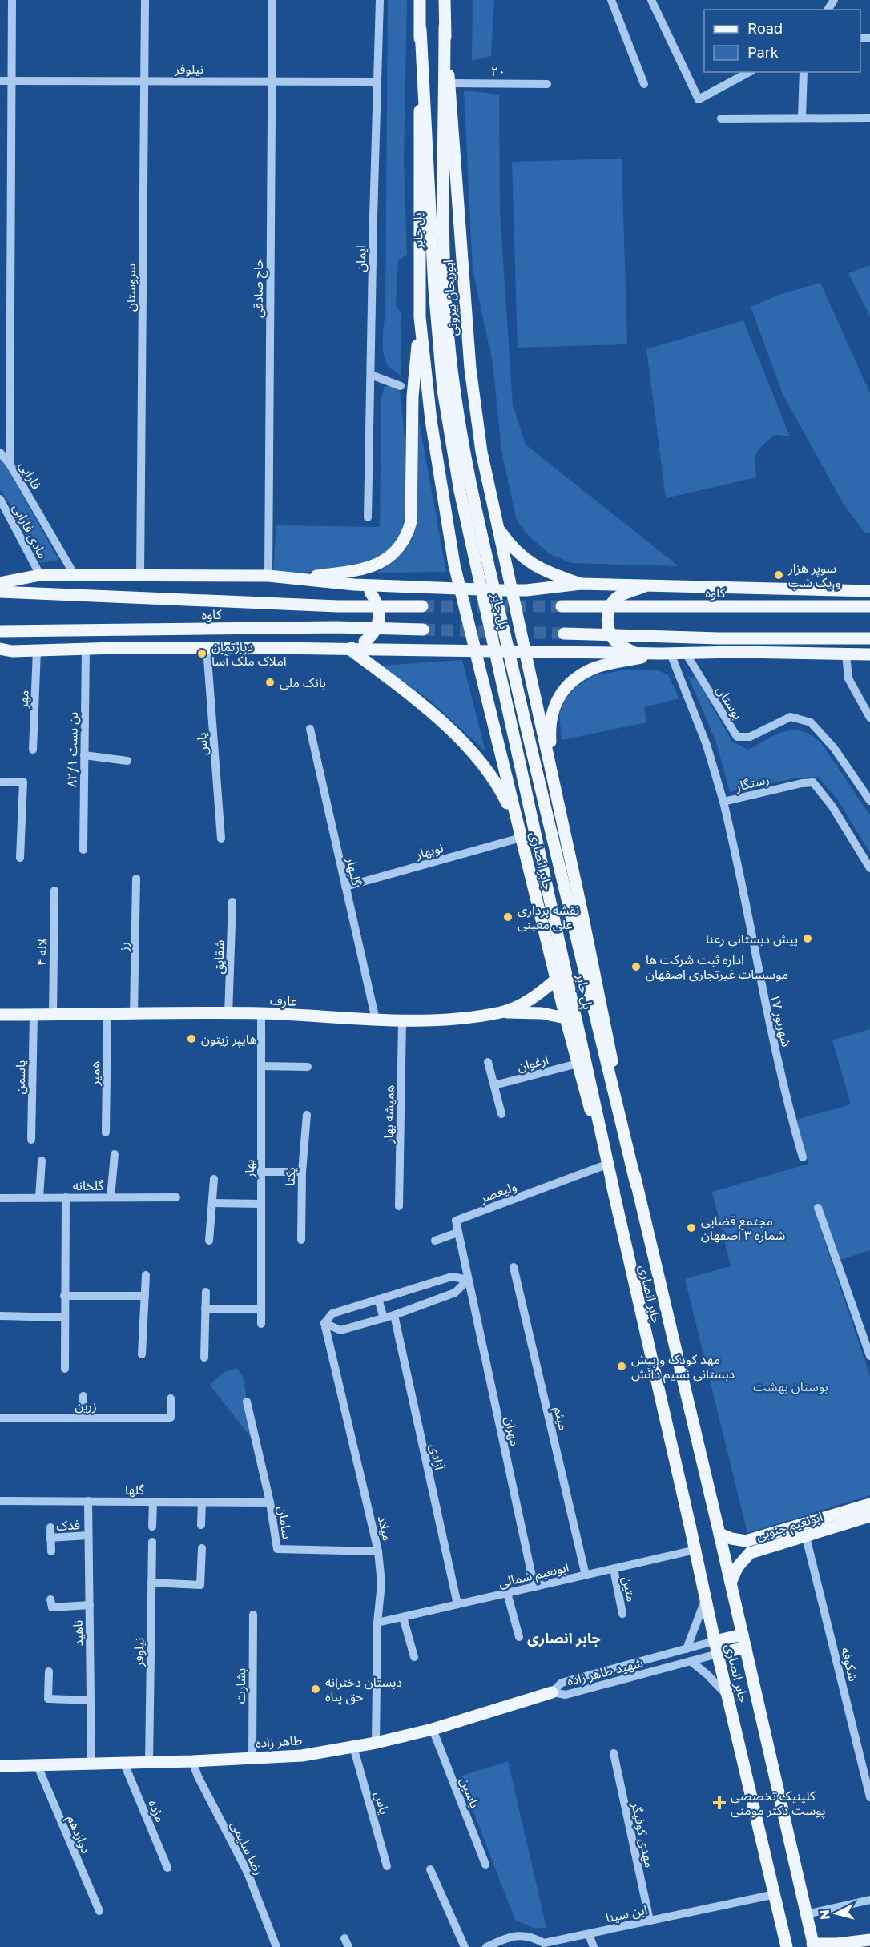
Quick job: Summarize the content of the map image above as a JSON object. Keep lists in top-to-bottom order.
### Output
{
  "streets": {
    "main road": [
      "پل جابر",
      "ابوریحان بیرونی",
      "کاوه",
      "جابر انصاری",
      "عارف",
      "ابونعیم جنوبی",
      "طاهر زاده"
    ],
    "street": [
      "نیلوفر",
      "۲۰",
      "ایمان",
      "سروستان",
      "حاج صادقی",
      "فارابی",
      "مادی فارابی",
      "مهر",
      "بوستان",
      "یاس",
      "بن بست ۸۲/۱",
      "رستگار",
      "نوبهار",
      "گلبهار",
      "رز",
      "لاله ۴",
      "شقایق",
      "۱۷ شهریور",
      "ارغوان",
      "همیر",
      "یاسمن",
      "همیشه بهار",
      "بهار",
      "یکتا",
      "گلخانه",
      "ولیعصر",
      "زرین",
      "میثم",
      "مهران",
      "آزادی",
      "گلها",
      "سامان",
      "فدک",
      "میلاد",
      "ابونعیم شمالی",
      "متین",
      "ناهید",
      "شکوفه",
      "شهید طاهر زاده",
      "بشارت",
      "یاسین",
      "مژده",
      "دوازدهم",
      "مهدی کوفیگر",
      "رضا سلیمی",
      "ابن سینا"
    ]
  },
  "crossings": [
    ["نیلوفر", "ایمان"],
    ["نیلوفر", "سروستان"],
    ["نیلوفر", "حاج صادقی"],
    ["نیلوفر", "فارابی"],
    ["نیلوفر", "طاهر زاده"],
    ["۲۰", "ابوریحان بیرونی"],
    ["پل جابر", "ابوریحان بیرونی"],
    ["پل جابر", "جابر انصاری"],
    ["ابوریحان بیرونی", "جابر انصاری"],
    ["یاس", "طاهر زاده"],
    ["رستگار", "۱۷ شهریور"],
    ["نوبهار", "جابر انصاری"],
    ["نوبهار", "گلبهار"],
    ["جابر انصاری", "عارف"],
    ["جابر انصاری", "ارغوان"],
    ["جابر انصاری", "ولیعصر"],
    ["جابر انصاری", "ابونعیم جنوبی"],
    ["جابر انصاری", "ابونعیم شمالی"],
    ["جابر انصاری", "شهید طاهر زاده"],
    ["جابر انصاری", "ابن سینا"],
    ["گلبهار", "عارف"],
    ["رز", "عارف"],
    ["لاله ۴", "عارف"],
    ["شقایق", "عارف"],
    ["عارف", "همیر"],
    ["عارف", "یاسمن"],
    ["عارف", "همیشه بهار"],
    ["عارف", "بهار"],
    ["میثم", "ابونعیم شمالی"],
    ["مهران", "ابونعیم شمالی"],
    ["آزادی", "ابونعیم شمالی"],
    ["گلها", "سامان"],
    ["گلها", "ناهید"],
    ["سامان", "میلاد"],
    ["فدک", "ناهید"],
    ["ابونعیم جنوبی", "شکوفه"],
    ["میلاد", "ابونعیم شمالی"],
    ["میلاد", "طاهر زاده"],
    ["ابونعیم شمالی", "متین"],
    ["ناهید", "طاهر زاده"],
    ["شهید طاهر زاده", "طاهر زاده"],
    ["بشارت", "طاهر زاده"],
    ["طاهر زاده", "یاسین"],
    ["طاهر زاده", "مژده"],
    ["طاهر زاده", "دوازدهم"],
    ["طاهر زاده", "رضا سلیمی"],
    ["مهدی کوفیگر", "ابن سینا"]
  ],
  "districts": ["جابر انصاری"],
  "parks": ["بوستان بهشت"],
  "places": {
    "other": [
      "سوپر هزار و یک شب",
      "دپارتمان املاک ملک آسا",
      "بانک ملی",
      "نقشه برداری علی معینی",
      "پیش دبستانی رعنا",
      "اداره ثبت شرکت ها موسسات غیرتجاری اصفهان",
      "هایپر زیتون",
      "مجتمع قضایی شماره ۳ اصفهان",
      "مهد کودک و پیش دبستانی نسیم دانش",
      "دبستان دخترانه حق پناه"
    ],
    "health": ["کلینیک تخصصی پوست دکتر مومنی"]
  },
  "legend": ["Road", "Park"],
  "north": "left"
}
